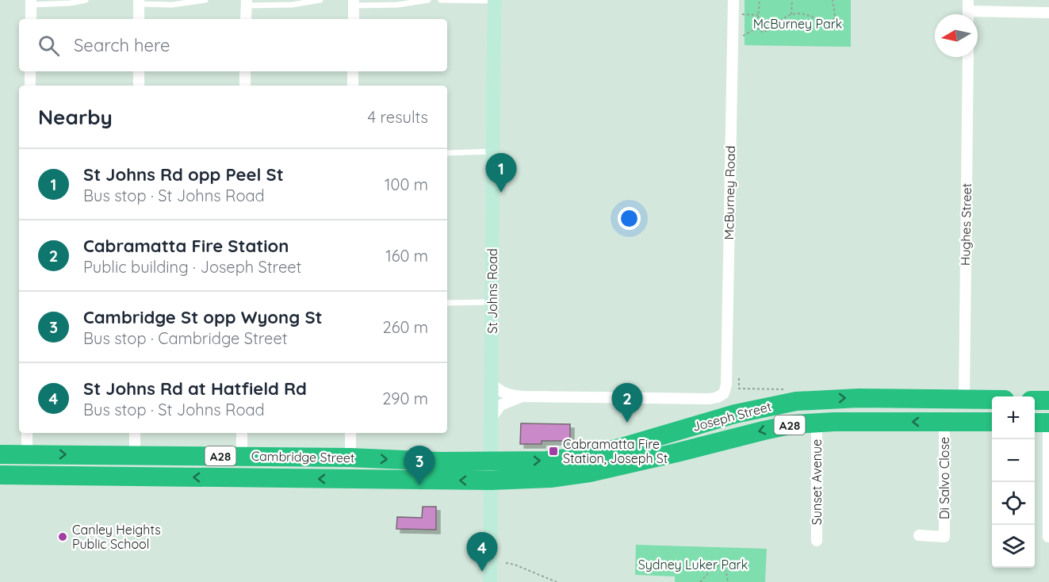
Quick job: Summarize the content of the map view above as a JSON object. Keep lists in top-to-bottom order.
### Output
{
  "streets": {
    "highway": ["Joseph Street", "A28", "Cambridge Street"],
    "main road": ["St Johns Road"],
    "street": [
      "McBurney Road",
      "Hughes Street",
      "Di Salvo Close",
      "Sunset Avenue"
    ]
  },
  "crossings": [
    ["McBurney Road", "Joseph Street"],
    ["Hughes Street", "Joseph Street"],
    ["St Johns Road", "Joseph Street"],
    ["St Johns Road", "Cambridge Street"],
    ["Joseph Street", "Cambridge Street"],
    ["Joseph Street", "Di Salvo Close"],
    ["Joseph Street", "Sunset Avenue"]
  ],
  "parks": ["McBurney Park", "Sydney Luker Park"],
  "places": {
    "transit": ["Cabramatta Fire Station, Joseph St"],
    "other": ["Canley Heights Public School"]
  },
  "north": "left",
  "page": {
    "search": "Search here",
    "heading": ["Nearby", "4 results"],
    "list": [
      {
        "mark": "1",
        "name": "St Johns Rd opp Peel St",
        "note": "Bus stop · St Johns Road",
        "value": "100 m"
      },
      {
        "mark": "2",
        "name": "Cabramatta Fire Station",
        "note": "Public building · Joseph Street",
        "value": "160 m"
      },
      {
        "mark": "3",
        "name": "Cambridge St opp Wyong St",
        "note": "Bus stop · Cambridge Street",
        "value": "260 m"
      },
      {
        "mark": "4",
        "name": "St Johns Rd at Hatfield Rd",
        "note": "Bus stop · St Johns Road",
        "value": "290 m"
      }
    ],
    "pins": [
      "1",
      "2",
      "3",
      "4"
    ],
    "map_buttons": ["+", "−"]
  }
}
